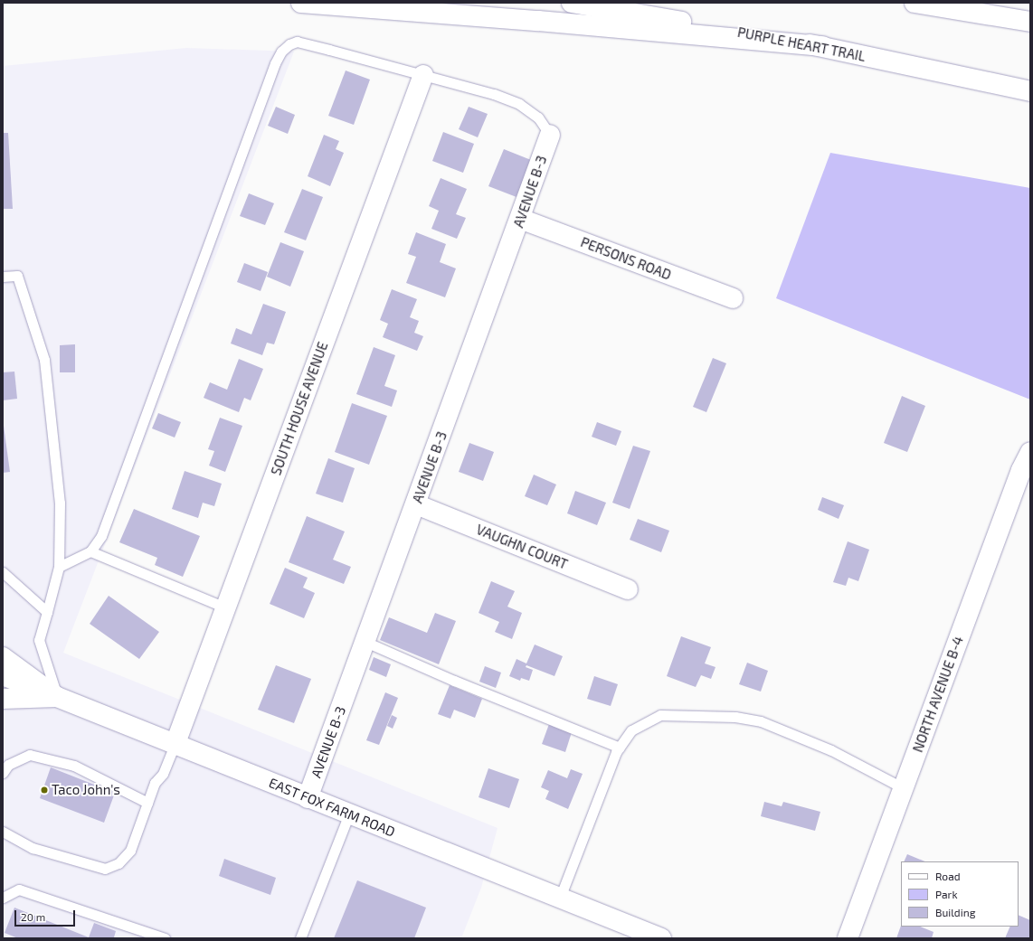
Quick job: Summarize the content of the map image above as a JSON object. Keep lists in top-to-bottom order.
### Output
{
  "streets": {
    "main road": [
      "PURPLE HEART TRAIL",
      "AVENUE B-3",
      "PERSONS ROAD",
      "SOUTH HOUSE AVENUE",
      "VAUGHN COURT",
      "NORTH AVENUE B-4",
      "EAST FOX FARM ROAD"
    ]
  },
  "crossings": [
    ["AVENUE B-3", "PERSONS ROAD"],
    ["AVENUE B-3", "VAUGHN COURT"],
    ["AVENUE B-3", "EAST FOX FARM ROAD"],
    ["SOUTH HOUSE AVENUE", "EAST FOX FARM ROAD"]
  ],
  "places": ["Taco John's"],
  "legend": ["Road", "Park", "Building"],
  "scale_bar": "20 m"
}
